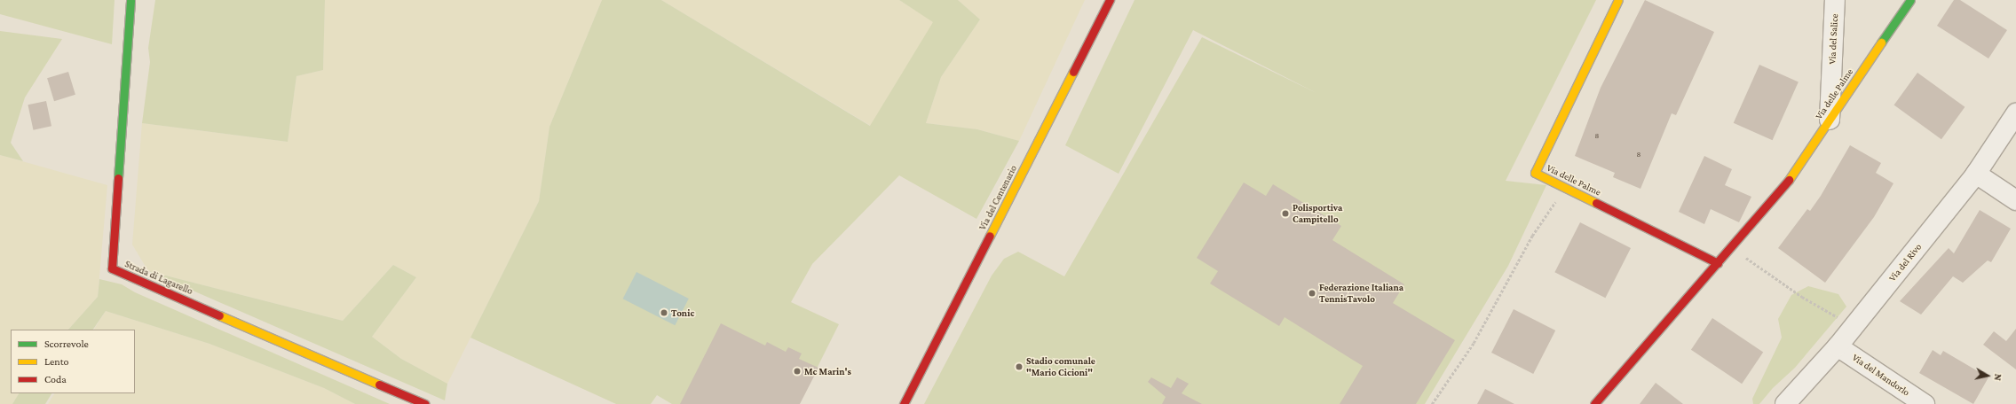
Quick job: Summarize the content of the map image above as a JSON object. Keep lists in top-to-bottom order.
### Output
{
  "streets": {
    "street": [
      "Via del Salice",
      "Via delle Palme",
      "Via del Centenario",
      "Via del Rivo",
      "Strada di Lagarello",
      "Via del Mandorlo"
    ]
  },
  "crossings": [
    ["Via del Salice", "Via delle Palme"],
    ["Via del Rivo", "Via del Mandorlo"]
  ],
  "places": [
    "Polisportiva Campitello",
    "Federazione Italiana TennisTavolo",
    "Tonic",
    "Stadio comunale \"Mario Cicioni\"",
    "Mc Marin's"
  ],
  "house_numbers": ["8", "8"],
  "legend": ["Scorrevole", "Lento", "Coda"],
  "north": "right"
}
